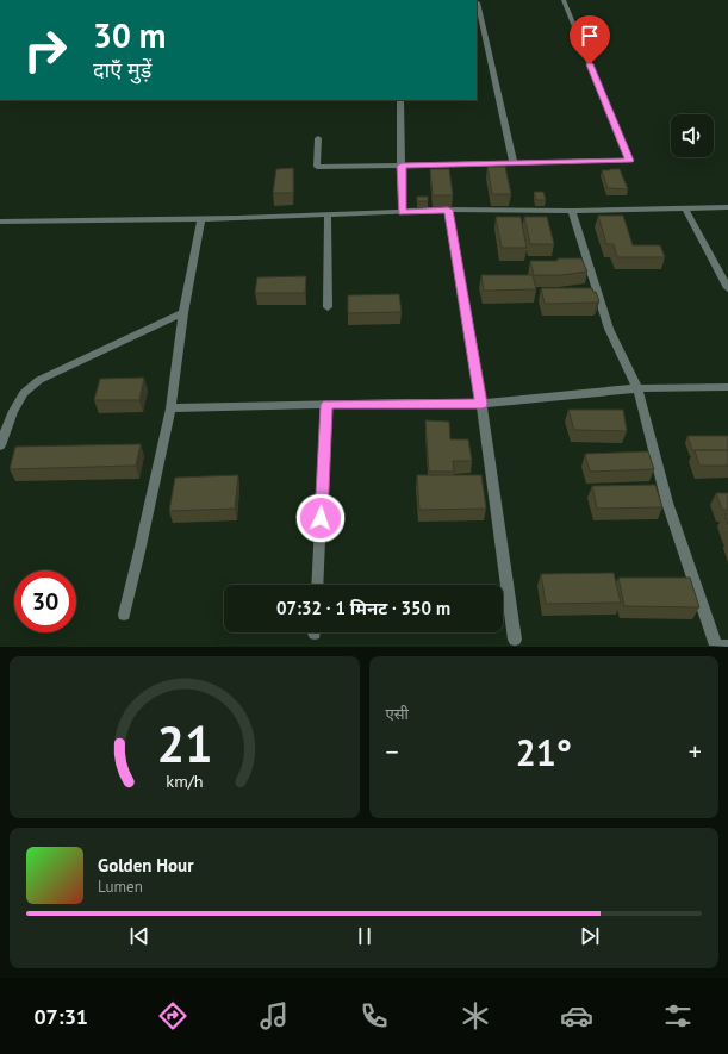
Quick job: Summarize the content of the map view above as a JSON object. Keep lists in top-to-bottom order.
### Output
{
  "page": {
    "turn": ["30 m", "दाएँ मुड़ें"],
    "limit": "30",
    "trip": "07:32 · 1 मिनट · 350 m",
    "tile": "एसी",
    "heat": ["−", "21°", "+"],
    "song": ["Golden Hour", "Lumen"],
    "tabs": "07:31",
    "gauge": ["21", "km/h"]
  }
}
